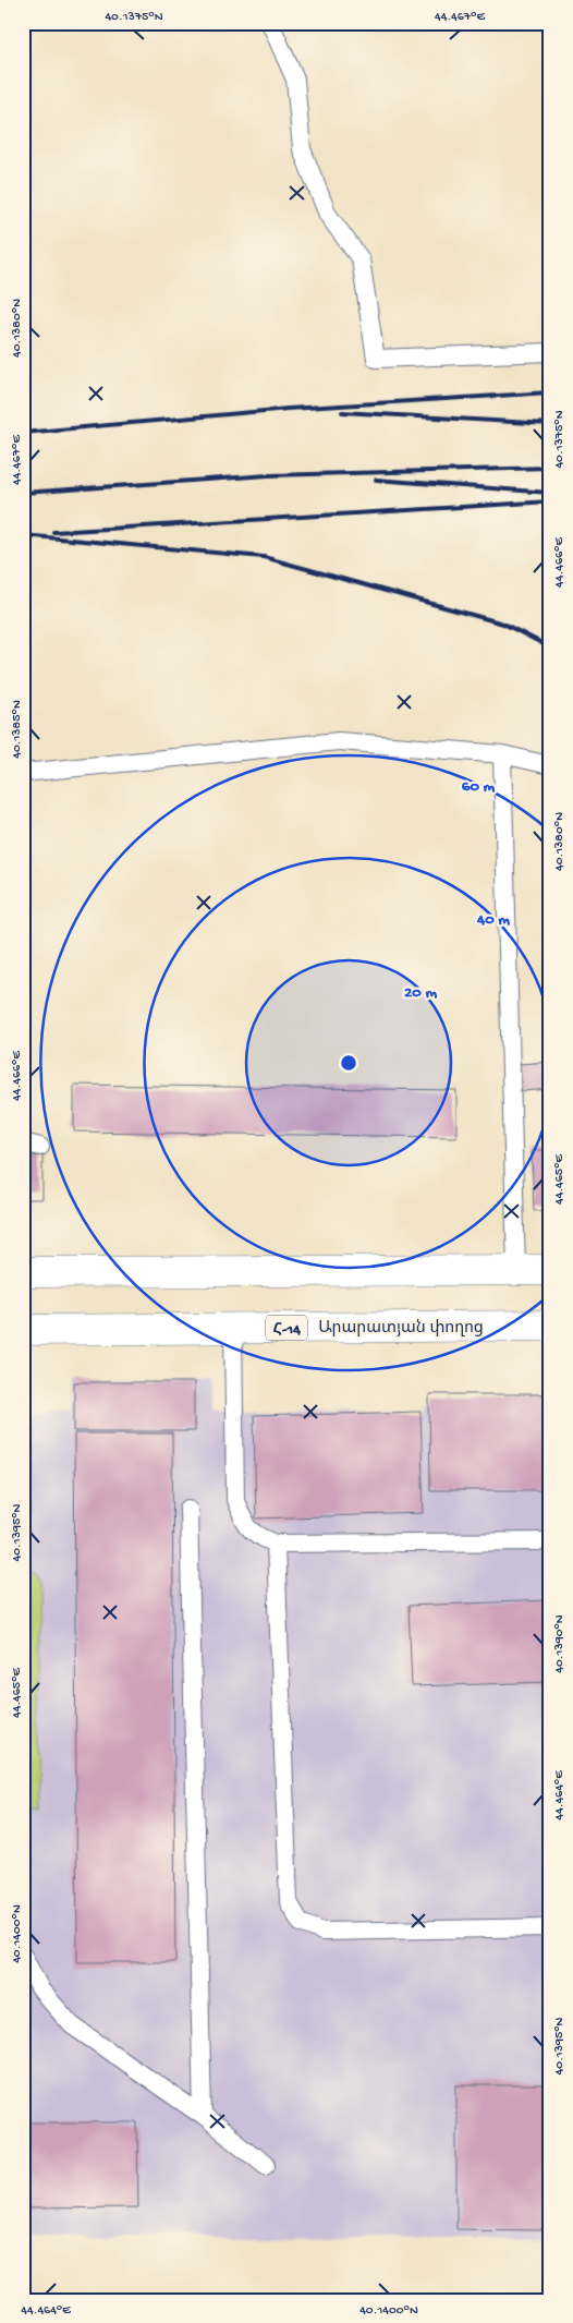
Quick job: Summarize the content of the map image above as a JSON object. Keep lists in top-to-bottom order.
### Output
{
  "streets": {
    "main road": ["Արարատյան փողոց", "Հ-14"]
  },
  "coordinates": [
    "40.1375°N",
    "44.467°E",
    "40.1380°N",
    "44.466°E",
    "40.1385°N",
    "44.465°E",
    "40.1395°N",
    "40.1390°N",
    "44.464°E",
    "40.1400°N"
  ],
  "rings": ["60 m", "40 m", "20 m"]
}
